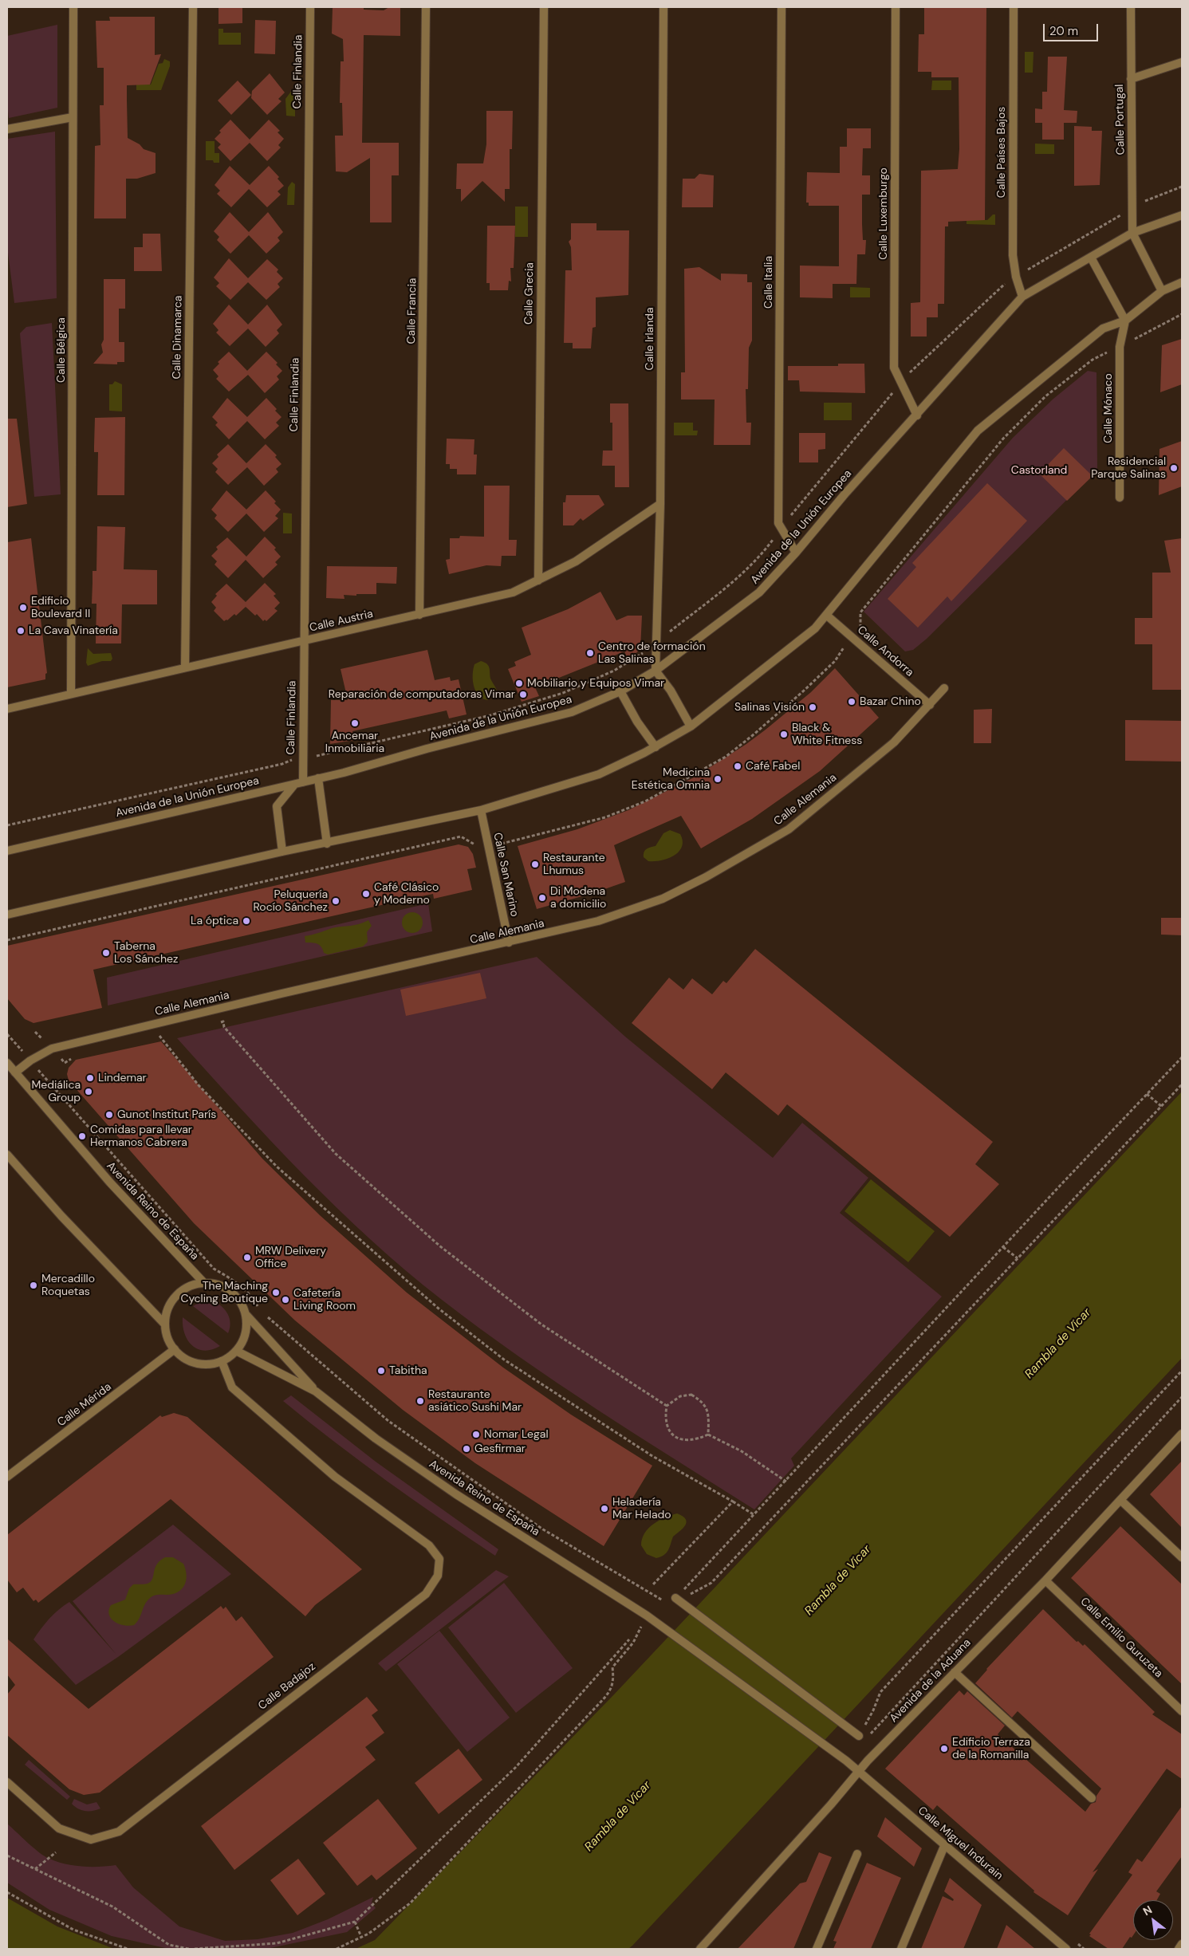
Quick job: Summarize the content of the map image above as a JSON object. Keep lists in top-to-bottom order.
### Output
{
  "streets": {
    "street": [
      "Calle Finlandia",
      "Calle Portugal",
      "Calle Países Bajos",
      "Calle Luxemburgo",
      "Calle Italia",
      "Calle Grecia",
      "Calle Francia",
      "Calle Dinamarca",
      "Calle Irlanda",
      "Calle Bélgica",
      "Calle Mónaco",
      "Avenida de la Unión Europea",
      "Calle Austria",
      "Calle Andorra",
      "Calle Alemania",
      "Calle San Marino",
      "Avenida Reino de España",
      "Calle Mérida",
      "Calle Emilio Guruzeta",
      "Avenida de la Aduana",
      "Calle Badajoz",
      "Calle Miguel Indurain"
    ]
  },
  "crossings": [
    ["Calle Finlandia", "Avenida de la Unión Europea"],
    ["Calle Finlandia", "Calle Austria"],
    ["Calle Portugal", "Avenida de la Unión Europea"],
    ["Calle Países Bajos", "Avenida de la Unión Europea"],
    ["Calle Luxemburgo", "Avenida de la Unión Europea"],
    ["Calle Italia", "Avenida de la Unión Europea"],
    ["Calle Grecia", "Calle Austria"],
    ["Calle Francia", "Calle Austria"],
    ["Calle Dinamarca", "Calle Austria"],
    ["Calle Irlanda", "Avenida de la Unión Europea"],
    ["Calle Irlanda", "Calle Austria"],
    ["Calle Bélgica", "Calle Austria"],
    ["Calle Andorra", "Calle Alemania"],
    ["Calle Alemania", "Calle San Marino"],
    ["Calle Alemania", "Avenida Reino de España"],
    ["Avenida Reino de España", "Calle Mérida"],
    ["Avenida Reino de España", "Calle Badajoz"],
    ["Avenida Reino de España", "Calle Miguel Indurain"],
    ["Calle Mérida", "Calle Badajoz"],
    ["Calle Emilio Guruzeta", "Avenida de la Aduana"],
    ["Avenida de la Aduana", "Calle Miguel Indurain"]
  ],
  "water": ["Rambla de Vícar"],
  "parks": ["Castorland"],
  "places": [
    "Residencial Parque Salinas",
    "Edificio Boulevard II",
    "La Cava Vinatería",
    "Centro de formación Las Salinas",
    "Mobiliario y Equipos Vimar",
    "Reparación de computadoras Vimar",
    "Bazar Chino",
    "Salinas Visión",
    "Ancemar Inmobiliaria",
    "Black & White Fitness",
    "Café Fabel",
    "Medicina Estética Omnia",
    "Restaurante Lhumus",
    "Café Clásico y Moderno",
    "Di Modena a domicilio",
    "Peluquería Rocío Sánchez",
    "La óptica",
    "Taberna Los Sánchez",
    "Lindemar",
    "Mediálica Group",
    "Gunot Institut París",
    "Comidas para llevar Hermanos Cabrera",
    "MRW Delivery Office",
    "Mercadillo Roquetas",
    "The Maching Cycling Boutique",
    "Cafetería Living Room",
    "Tabitha",
    "Restaurante asiático Sushi Mar",
    "Nomar Legal",
    "Gesfirmar",
    "Heladería Mar Helado",
    "Edificio Terraza de la Romanilla"
  ],
  "scale_bar": "20 m",
  "north": "top left"
}
